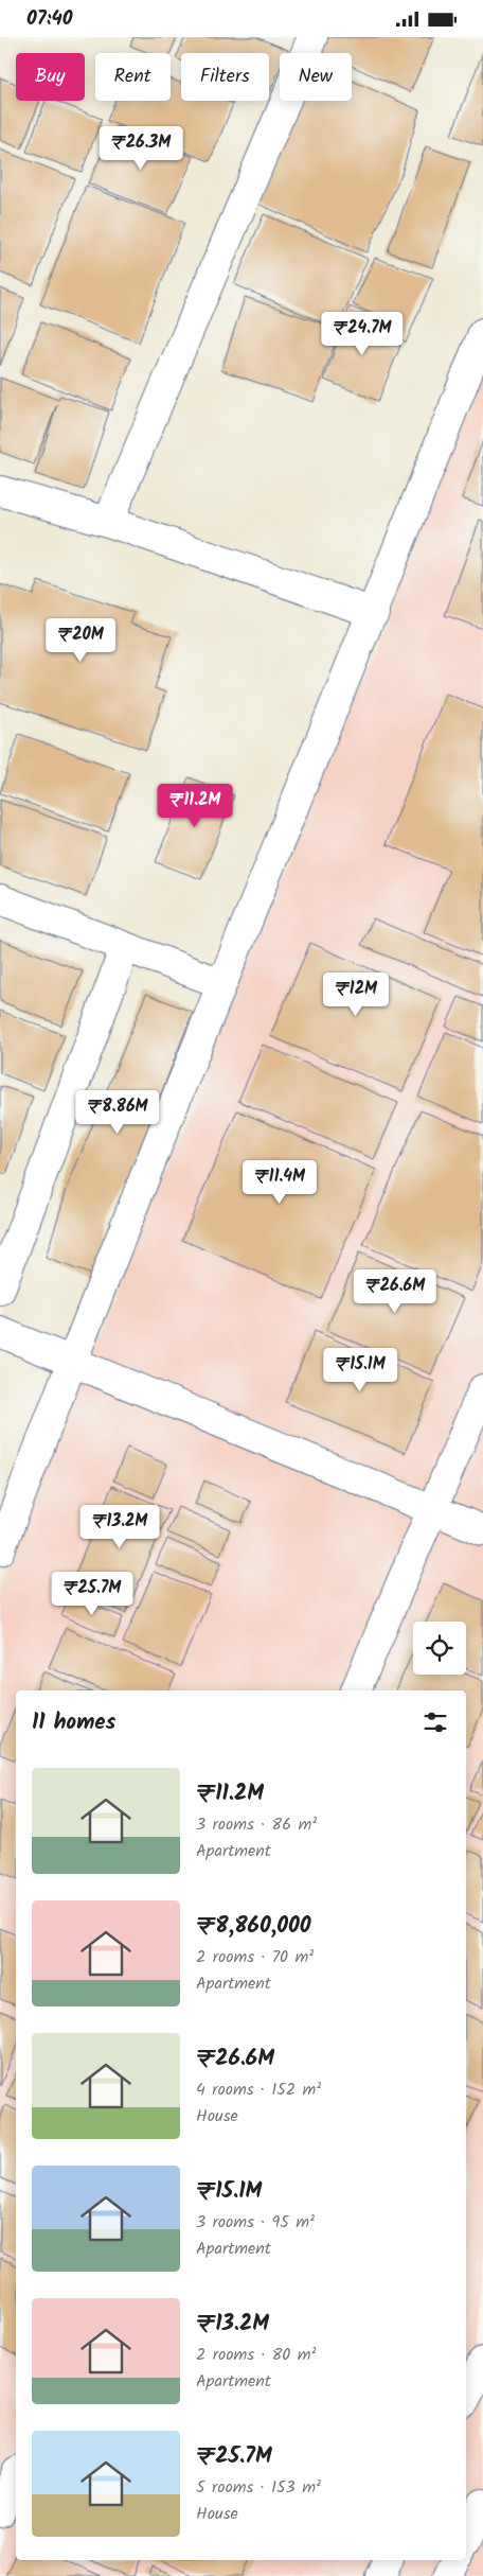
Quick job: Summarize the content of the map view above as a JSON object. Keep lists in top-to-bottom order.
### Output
{
  "page": {
    "status": "07:40",
    "chip": [
      "Buy",
      "Rent",
      "Filters",
      "New"
    ],
    "price": [
      "₹26.3M",
      "₹24.7M",
      "₹20M",
      "₹11.2M",
      "₹12M",
      "₹8.86M",
      "₹11.4M",
      "₹26.6M",
      "₹15.1M",
      "₹13.2M",
      "₹25.7M"
    ],
    "heading": "11 homes",
    "list": [
      {
        "name": "₹11.2M",
        "note": "3 rooms · 86 m² · Apartment"
      },
      {
        "name": "₹8,860,000",
        "note": "2 rooms · 70 m² · Apartment"
      },
      {
        "name": "₹26.6M",
        "note": "4 rooms · 152 m² · House"
      },
      {
        "name": "₹15.1M",
        "note": "3 rooms · 95 m² · Apartment"
      },
      {
        "name": "₹13.2M",
        "note": "2 rooms · 80 m² · Apartment"
      },
      {
        "name": "₹25.7M",
        "note": "5 rooms · 153 m² · House"
      }
    ]
  }
}
